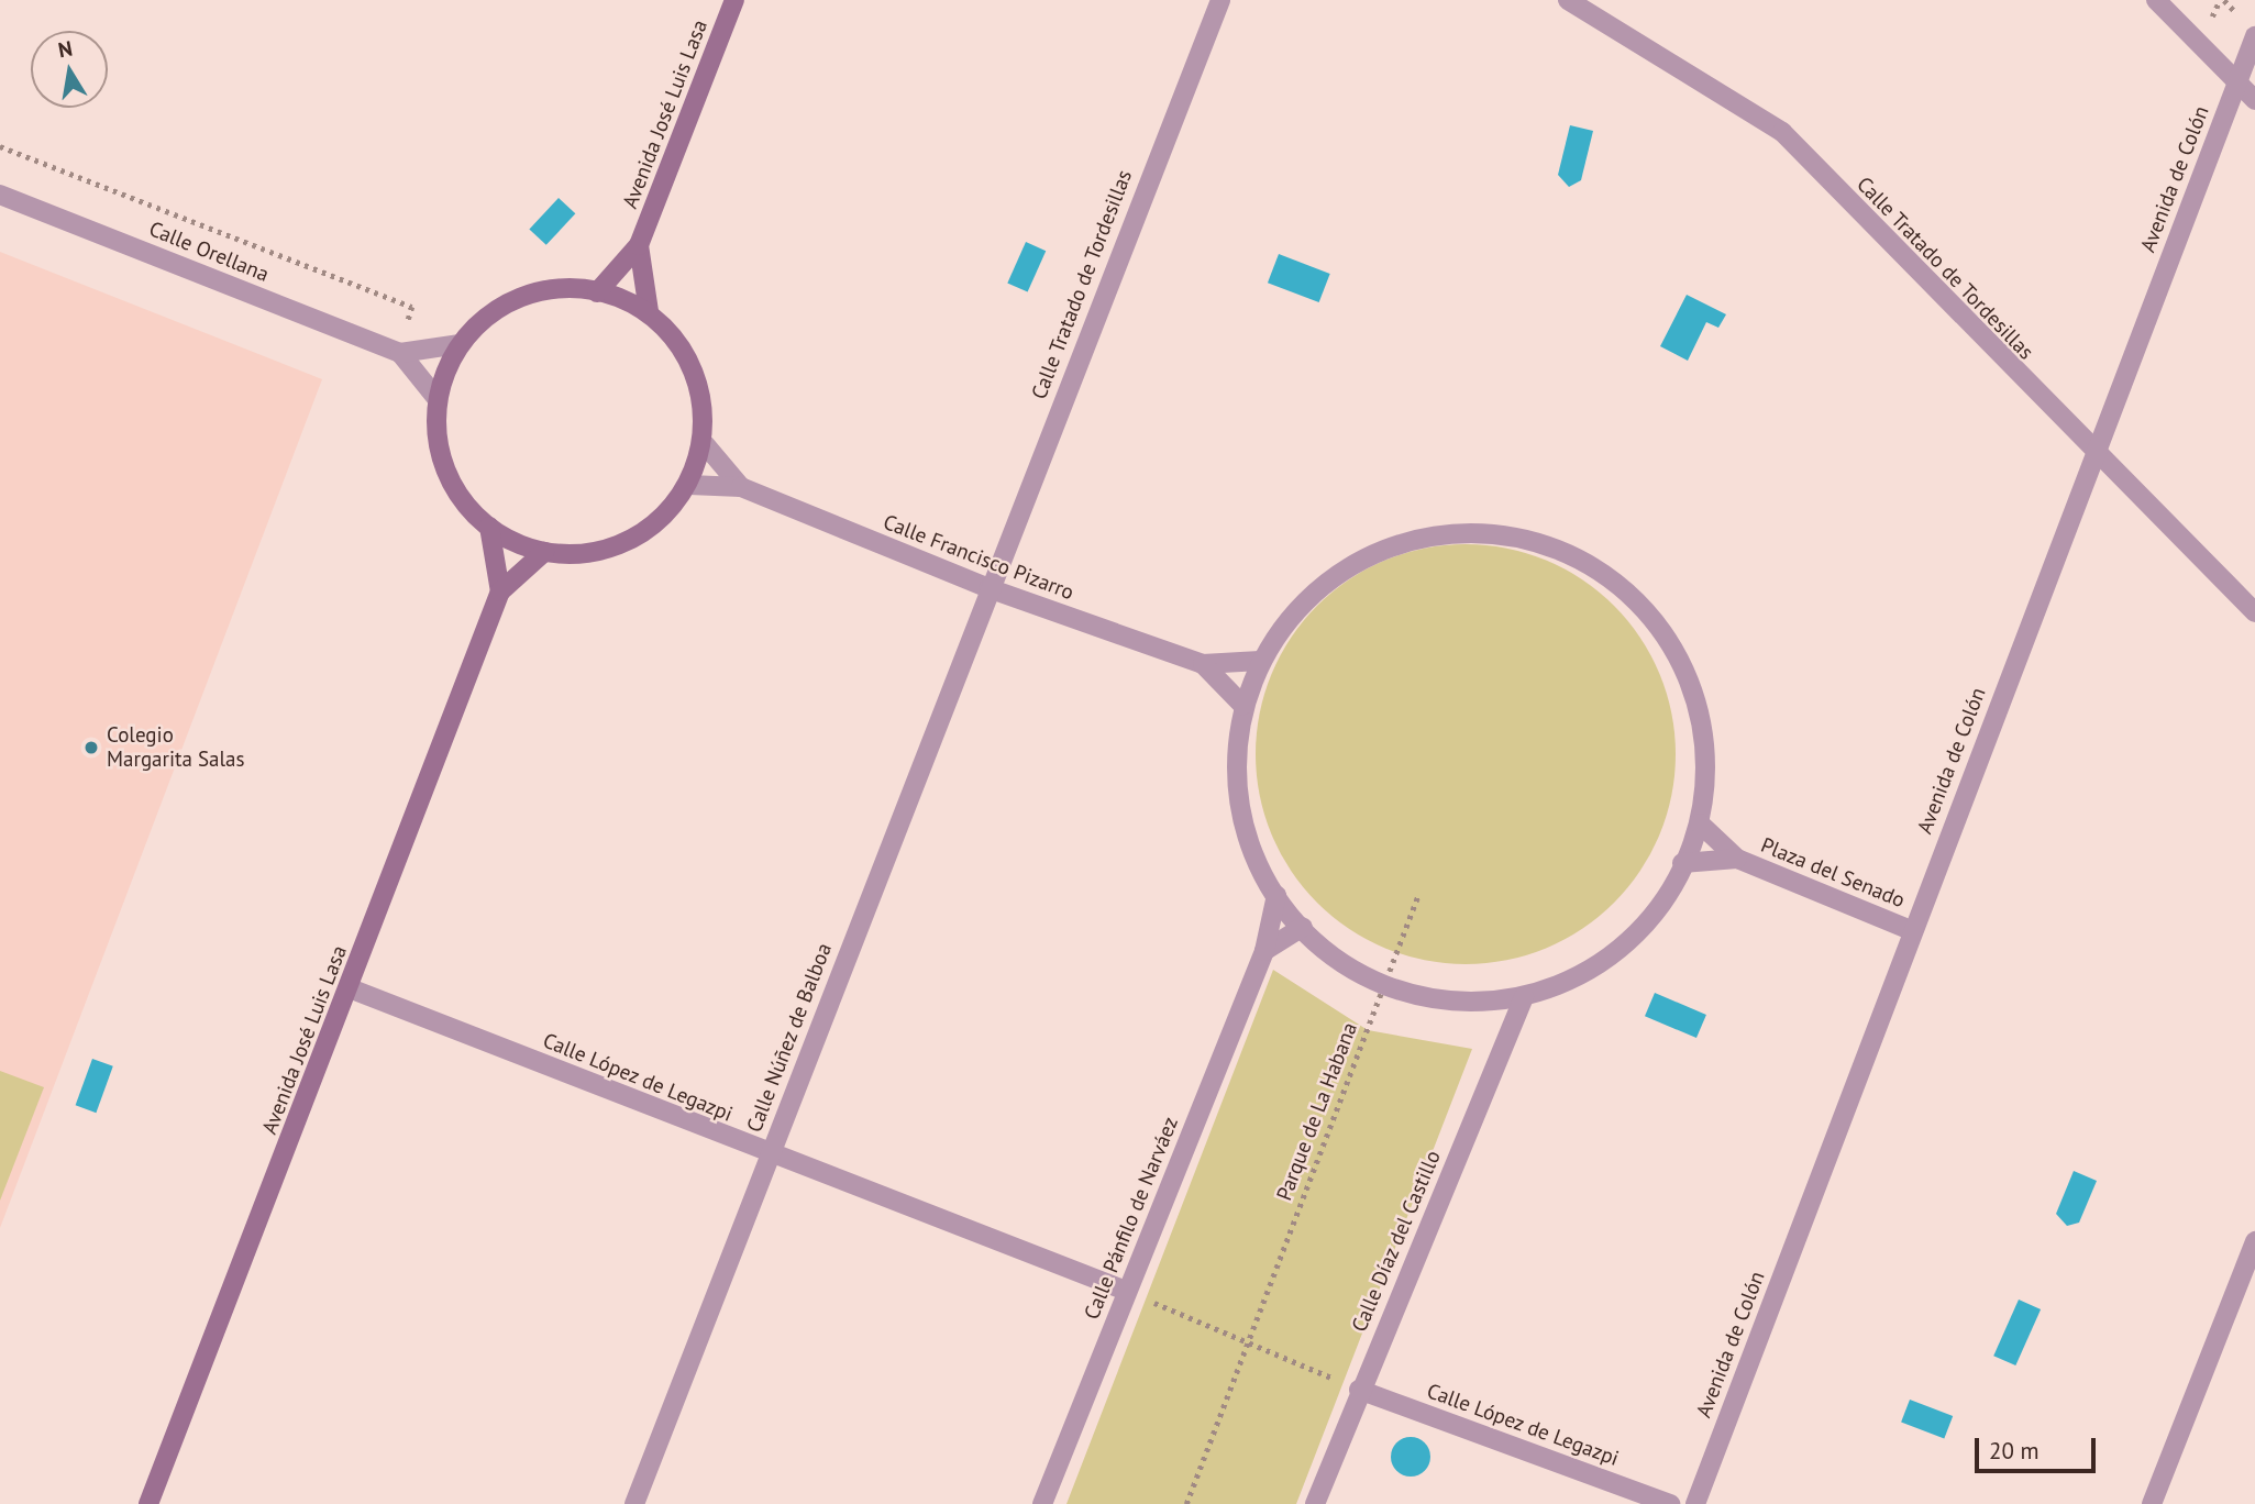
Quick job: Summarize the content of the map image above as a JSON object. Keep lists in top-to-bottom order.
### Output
{
  "streets": {
    "street": [
      "Avenida José Luis Lasa",
      "Avenida de Colón",
      "Calle Orellana",
      "Calle Tratado de Tordesillas",
      "Calle Francisco Pizarro",
      "Plaza del Senado",
      "Calle Núñez de Balboa",
      "Calle López de Legazpi",
      "Calle Pánfilo de Narváez",
      "Calle Díaz del Castillo"
    ],
    "path": ["Parque de La Habana"]
  },
  "crossings": [
    ["Avenida José Luis Lasa", "Calle Orellana"],
    ["Avenida José Luis Lasa", "Calle Francisco Pizarro"],
    ["Avenida José Luis Lasa", "Calle López de Legazpi"],
    ["Avenida de Colón", "Calle Tratado de Tordesillas"],
    ["Avenida de Colón", "Plaza del Senado"],
    ["Calle Orellana", "Calle Francisco Pizarro"],
    ["Calle Tratado de Tordesillas", "Calle Francisco Pizarro"],
    ["Calle Tratado de Tordesillas", "Calle Núñez de Balboa"],
    ["Calle Francisco Pizarro", "Calle Núñez de Balboa"],
    ["Calle Núñez de Balboa", "Calle López de Legazpi"],
    ["Calle López de Legazpi", "Calle Pánfilo de Narváez"],
    ["Calle López de Legazpi", "Calle Díaz del Castillo"]
  ],
  "places": ["Colegio Margarita Salas"],
  "scale_bar": "20 m",
  "north": "top"
}
